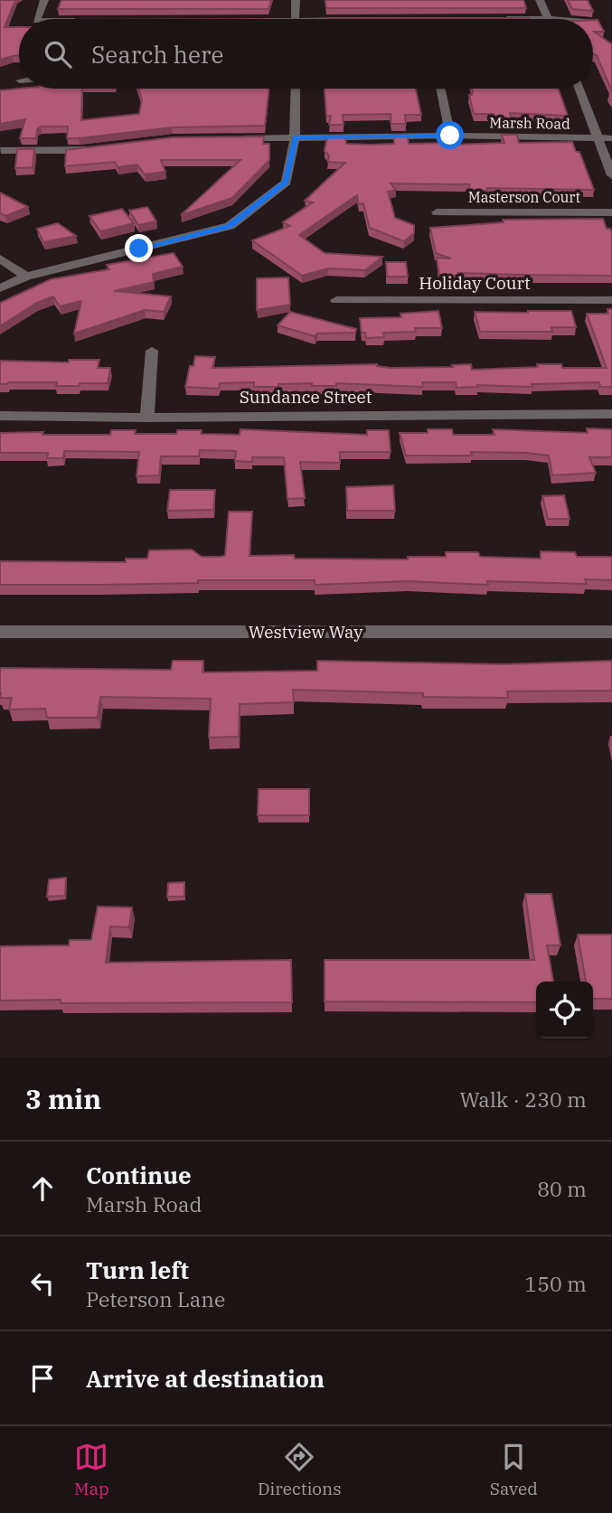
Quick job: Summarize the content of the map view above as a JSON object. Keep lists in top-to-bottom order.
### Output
{
  "streets": {
    "street": [
      "Marsh Road",
      "Masterson Court",
      "Holiday Court",
      "Sundance Street",
      "Westview Way"
    ]
  },
  "page": {
    "search": "Search here",
    "heading": ["3 min", "Walk · 230 m"],
    "list": [
      ["Continue", "Marsh Road", "80 m"],
      ["Turn left", "Peterson Lane", "150 m"],
      "Arrive at destination"
    ],
    "nav": ["Map", "Directions", "Saved"]
  }
}
